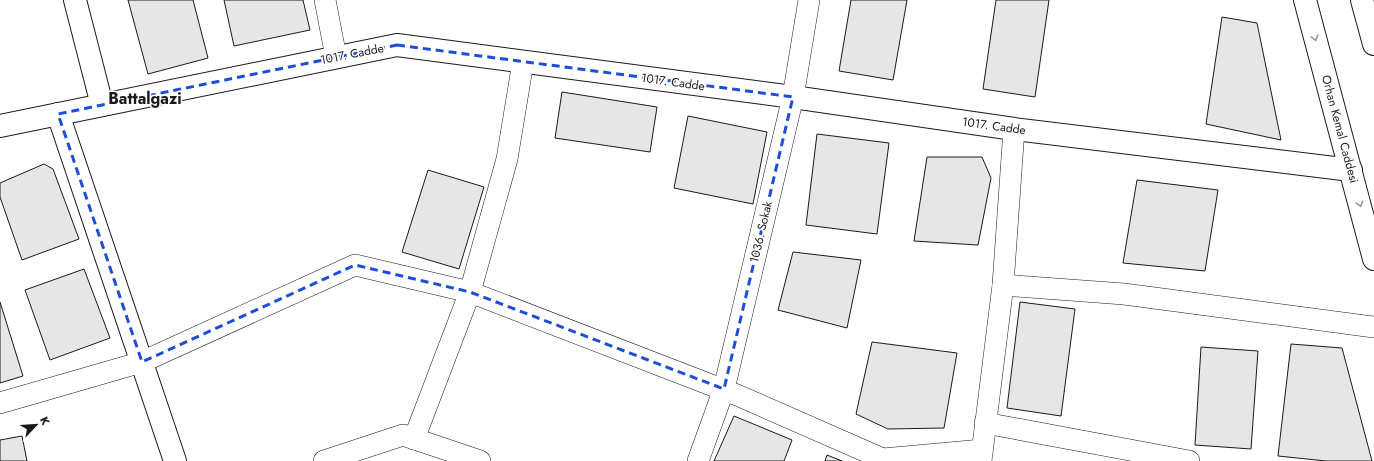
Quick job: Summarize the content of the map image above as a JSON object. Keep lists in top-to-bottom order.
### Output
{
  "streets": {
    "street": ["1017. Cadde", "Orhan Kemal Caddesi", "1036. Sokak"]
  },
  "crossings": [
    ["1017. Cadde", "Orhan Kemal Caddesi"],
    ["1017. Cadde", "1036. Sokak"]
  ],
  "one_way": ["Orhan Kemal Caddesi"],
  "districts": ["Battalgazi"],
  "north": "top right"
}
